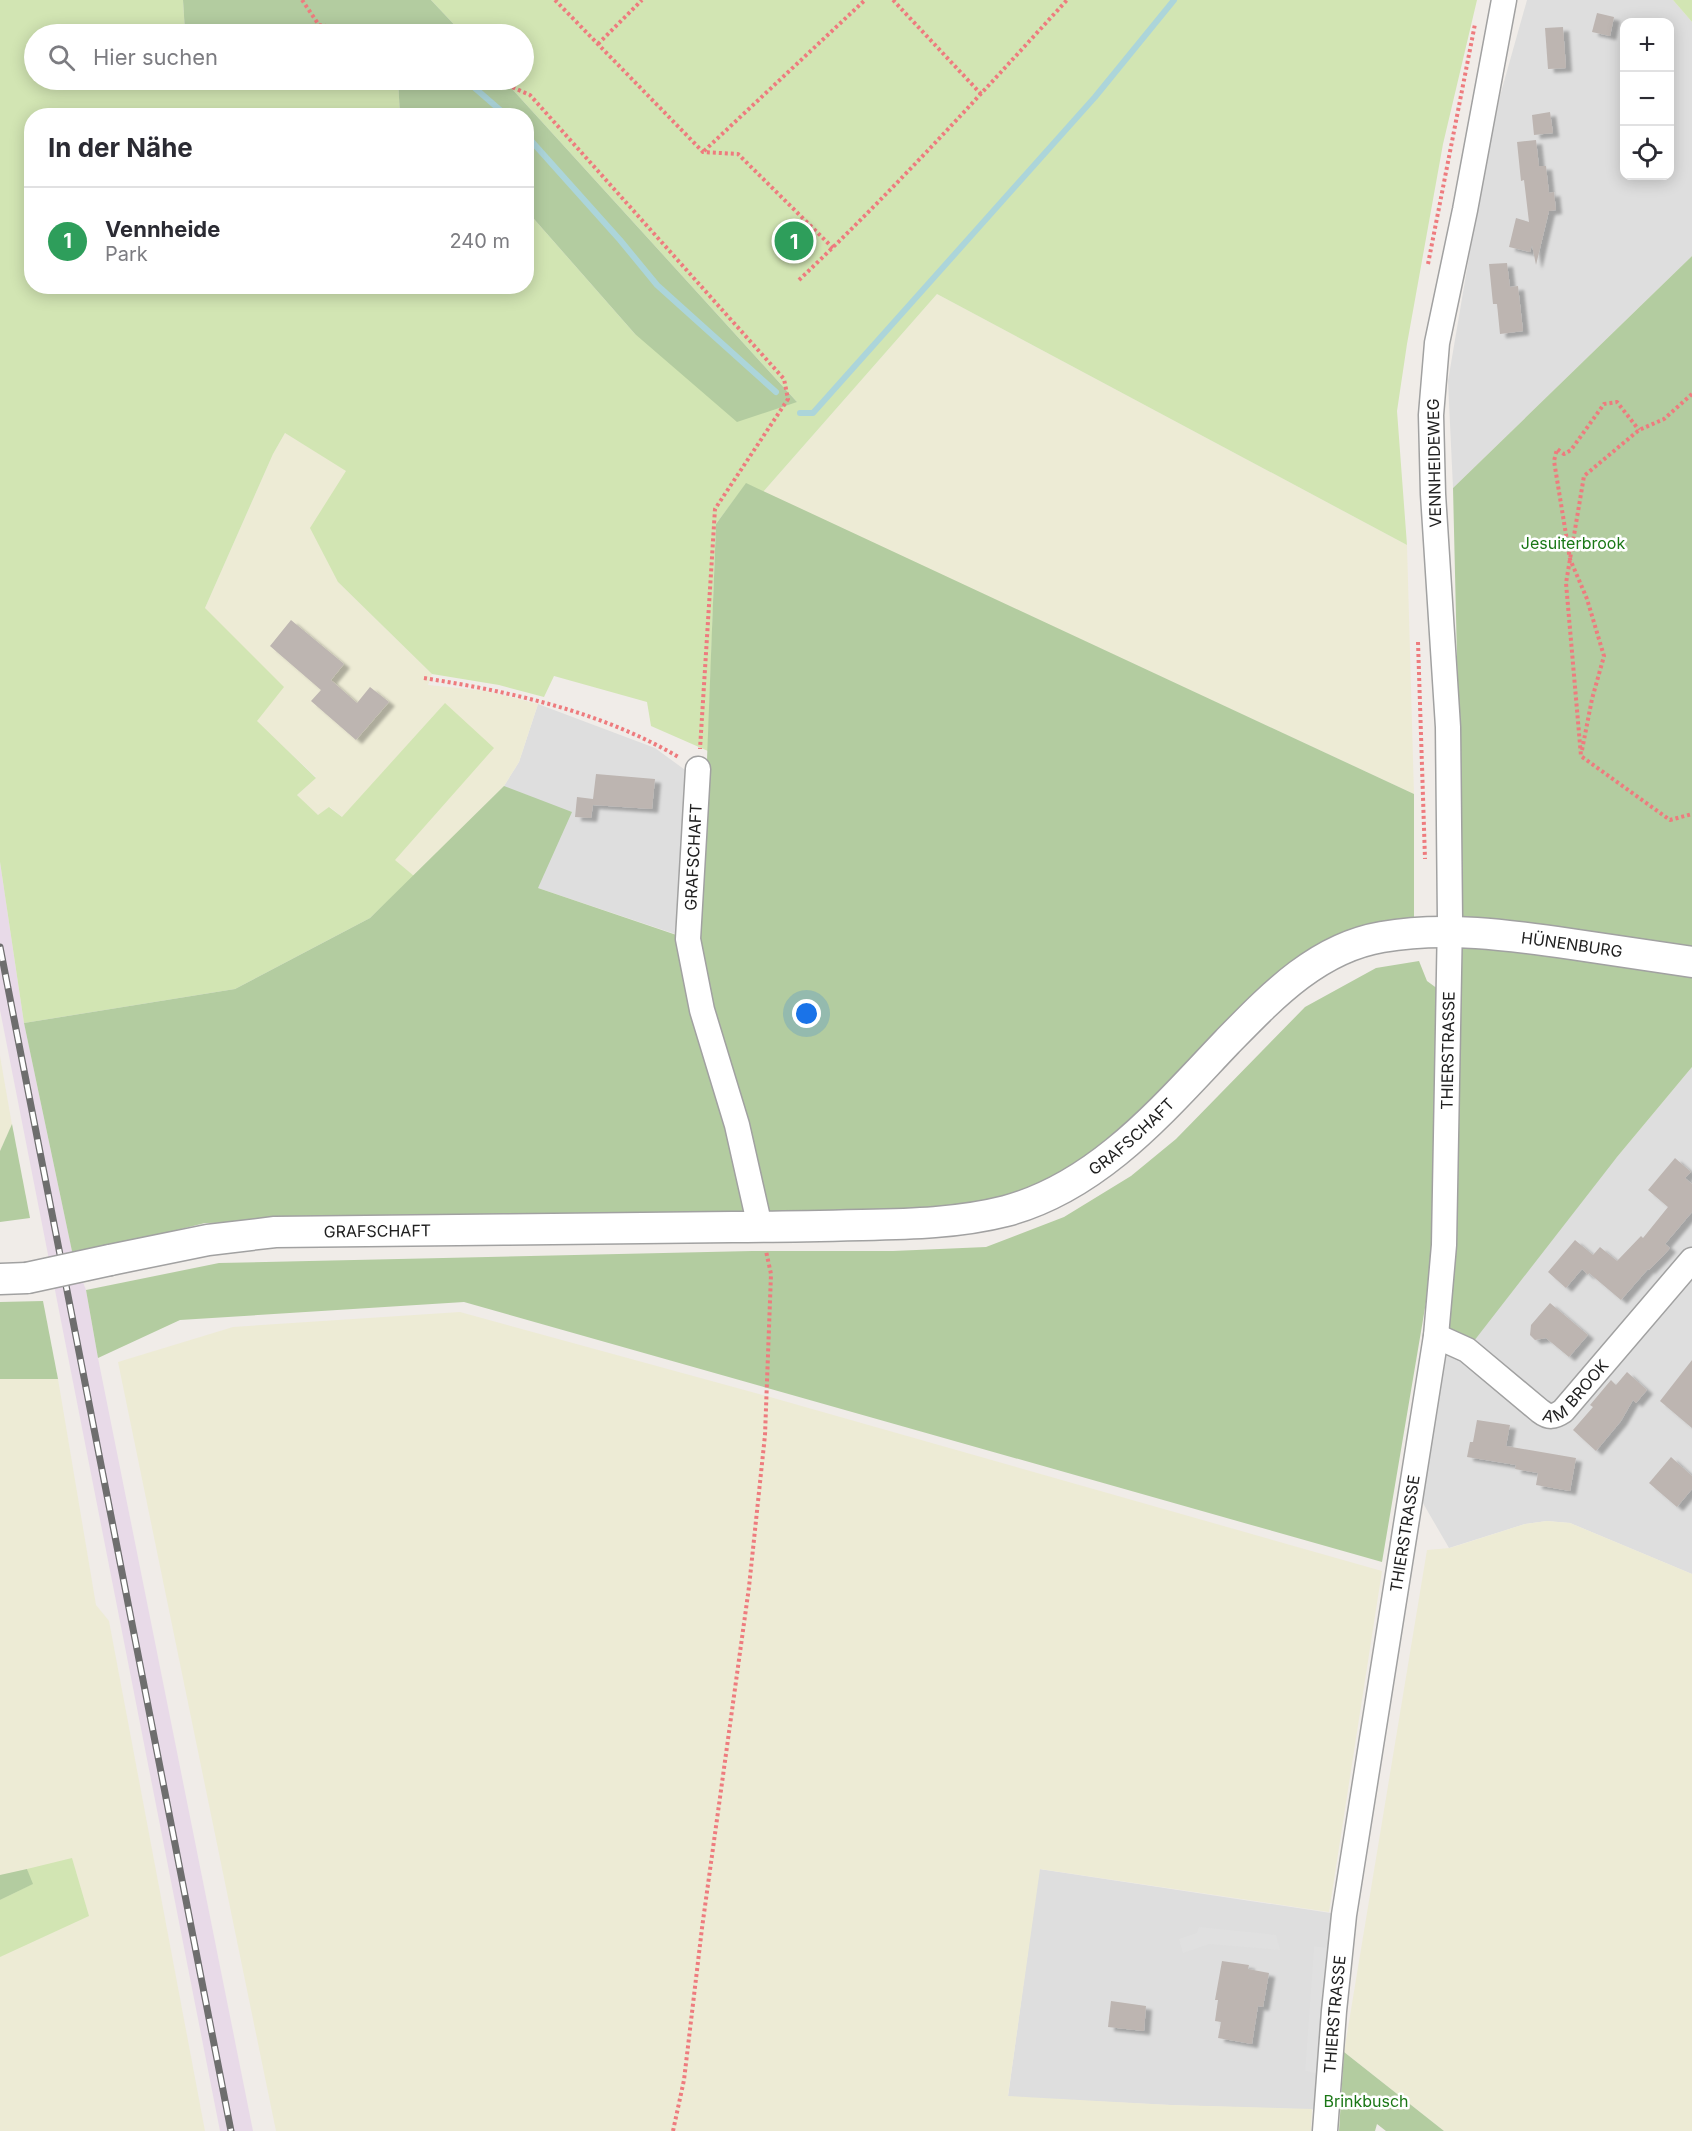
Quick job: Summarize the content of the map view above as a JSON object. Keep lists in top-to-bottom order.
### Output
{
  "streets": {
    "street": [
      "VENNHEIDEWEG",
      "GRAFSCHAFT",
      "HÜNENBURG",
      "THIERSTRASSE",
      "AM BROOK"
    ]
  },
  "crossings": [
    ["VENNHEIDEWEG", "GRAFSCHAFT"],
    ["VENNHEIDEWEG", "HÜNENBURG"],
    ["VENNHEIDEWEG", "THIERSTRASSE"],
    ["GRAFSCHAFT", "HÜNENBURG"],
    ["GRAFSCHAFT", "THIERSTRASSE"],
    ["HÜNENBURG", "THIERSTRASSE"],
    ["THIERSTRASSE", "AM BROOK"]
  ],
  "parks": ["Jesuiterbrook", "Brinkbusch"],
  "page": {
    "map_buttons": ["+", "−"],
    "search": "Hier suchen",
    "heading": "In der Nähe",
    "list": [
      {
        "mark": "1",
        "name": "Vennheide",
        "note": "Park",
        "value": "240 m"
      }
    ],
    "pins": "1"
  }
}
